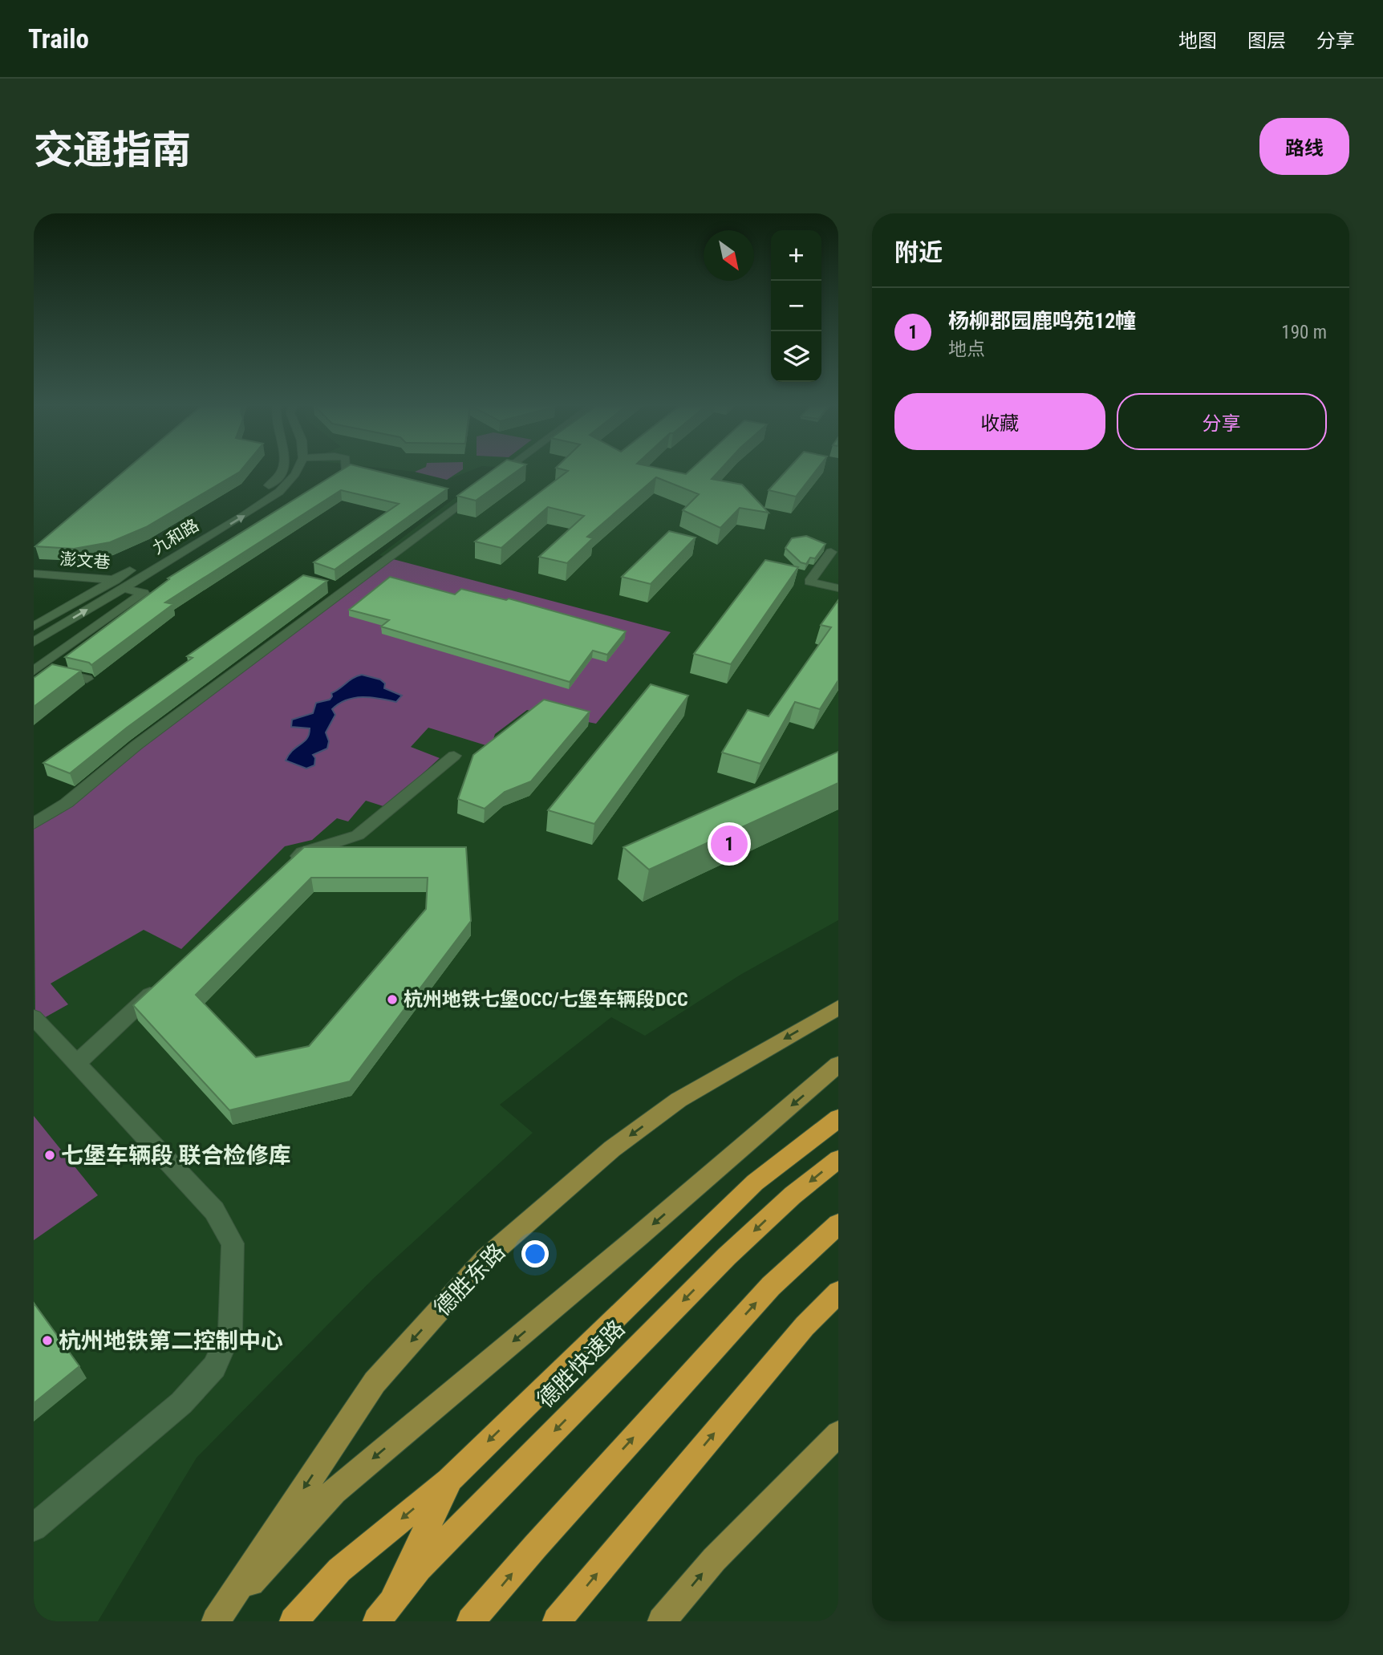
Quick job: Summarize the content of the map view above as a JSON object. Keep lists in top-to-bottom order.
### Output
{
  "streets": {
    "highway": ["德胜快速路"],
    "main road": ["德胜东路"],
    "street": ["九和路", "澎文巷"]
  },
  "crossings": [
    ["九和路", "澎文巷"]
  ],
  "places": ["杭州地铁七堡OCC/七堡车辆段DCC", "七堡车辆段 联合检修库", "杭州地铁第二控制中心"],
  "north": "bottom right",
  "page": {
    "header": "Trailo",
    "nav": ["地图", "图层", "分享"],
    "title": "交通指南",
    "buttons": [
      "路线",
      ["收藏", "分享"]
    ],
    "heading": "附近",
    "map_buttons": ["+", "−"],
    "list": [
      {
        "mark": "1",
        "name": "杨柳郡园鹿鸣苑12幢",
        "note": "地点",
        "value": "190 m"
      }
    ],
    "pins": "1"
  }
}
